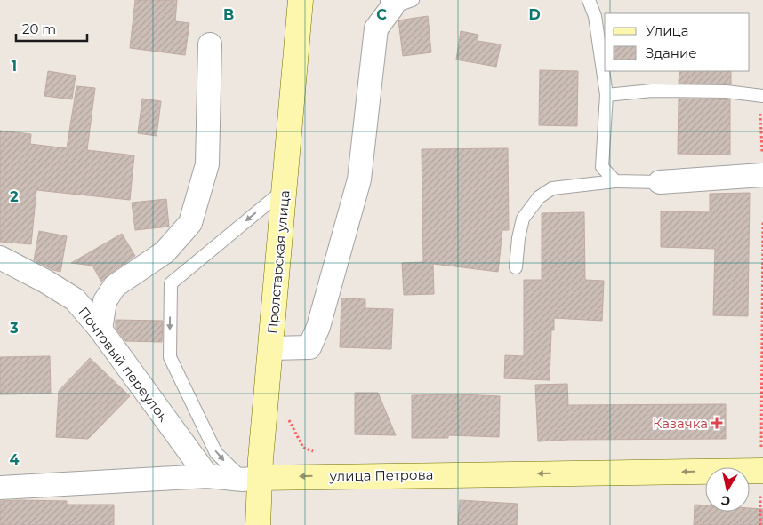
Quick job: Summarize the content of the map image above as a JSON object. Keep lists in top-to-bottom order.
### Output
{
  "streets": {
    "main road": ["Пролетарская улица", "улица Петрова"],
    "street": ["Почтовый переулок"]
  },
  "crossings": [
    ["Пролетарская улица", "улица Петрова"],
    ["Почтовый переулок", "улица Петрова"]
  ],
  "one_way": ["улица Петрова"],
  "places": {
    "health": ["Казачка"]
  },
  "legend": ["Улица", "Здание"],
  "scale_bar": "20 m",
  "north": "bottom",
  "grid": {
    "columns": ["B", "C", "D"],
    "rows": [
      "1",
      "2",
      "3",
      "4"
    ]
  }
}
